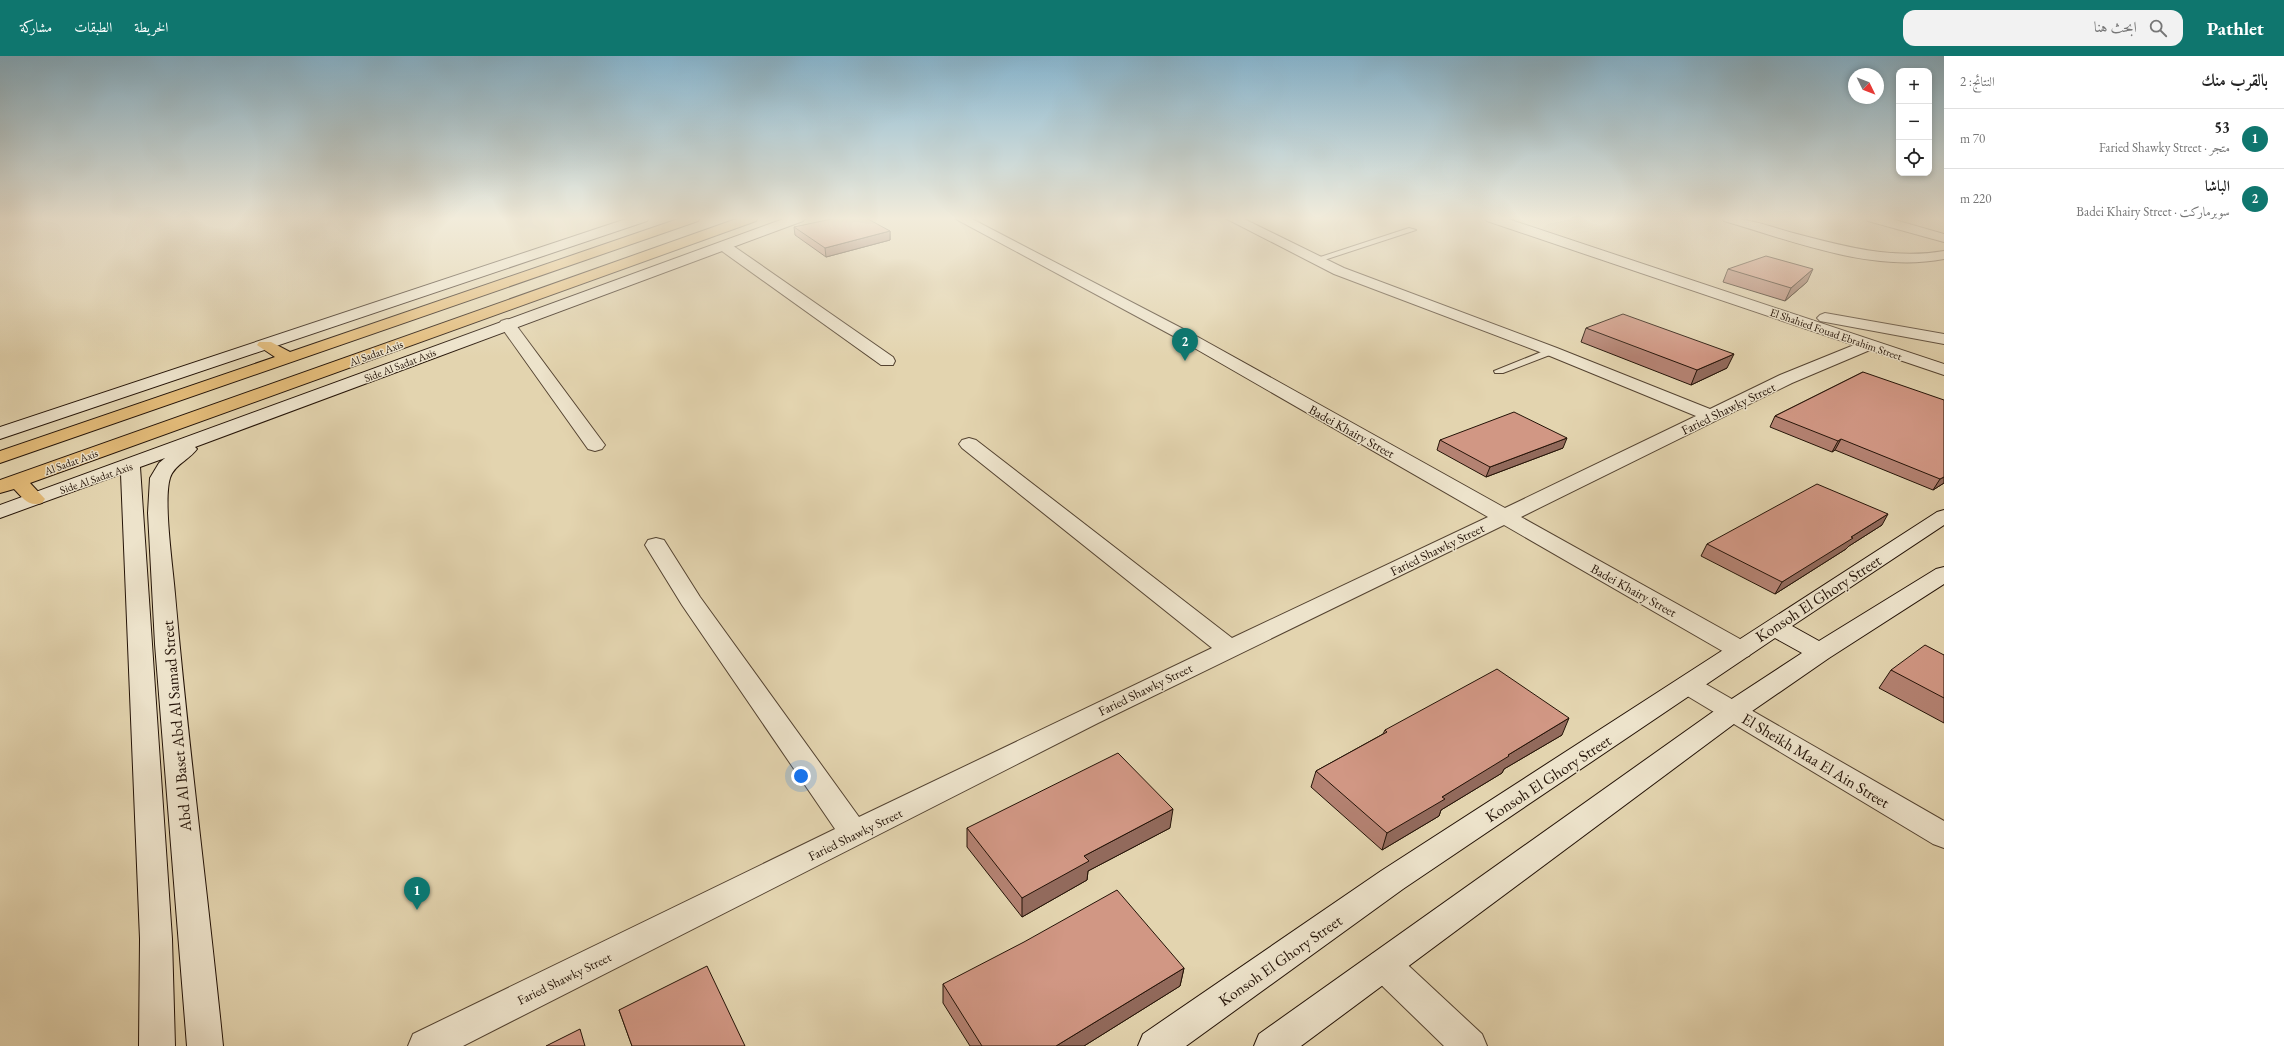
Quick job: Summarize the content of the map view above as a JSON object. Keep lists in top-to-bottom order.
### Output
{
  "streets": {
    "main road": ["Al Sadat Axis"],
    "street": [
      "El Shahied Fouad Ebrahim Street",
      "Side Al Sadat Axis",
      "Faried Shawky Street",
      "Badei Khairy Street",
      "Konsoh El Ghory Street",
      "Abd Al Baset Abd Al Samad Street",
      "El Sheikh Maa El Ain Street"
    ]
  },
  "crossings": [
    ["El Shahied Fouad Ebrahim Street", "Faried Shawky Street"],
    ["Side Al Sadat Axis", "Abd Al Baset Abd Al Samad Street"],
    ["Faried Shawky Street", "Badei Khairy Street"],
    ["Badei Khairy Street", "Konsoh El Ghory Street"],
    ["Konsoh El Ghory Street", "El Sheikh Maa El Ain Street"]
  ],
  "north": "bottom right",
  "page": {
    "header": "Pathlet",
    "search": "ابحث هنا",
    "nav": ["الخريطة", "الطبقات", "مشاركة"],
    "heading": ["بالقرب منك", "النتائج: 2"],
    "map_buttons": ["+", "−"],
    "list": [
      {
        "mark": "1",
        "name": "53",
        "note": "متجر · Faried Shawky Street",
        "value": "70 m"
      },
      {
        "mark": "2",
        "name": "الباشا",
        "note": "سوبرماركت · Badei Khairy Street",
        "value": "220 m"
      }
    ],
    "pins": ["2", "1"]
  }
}
